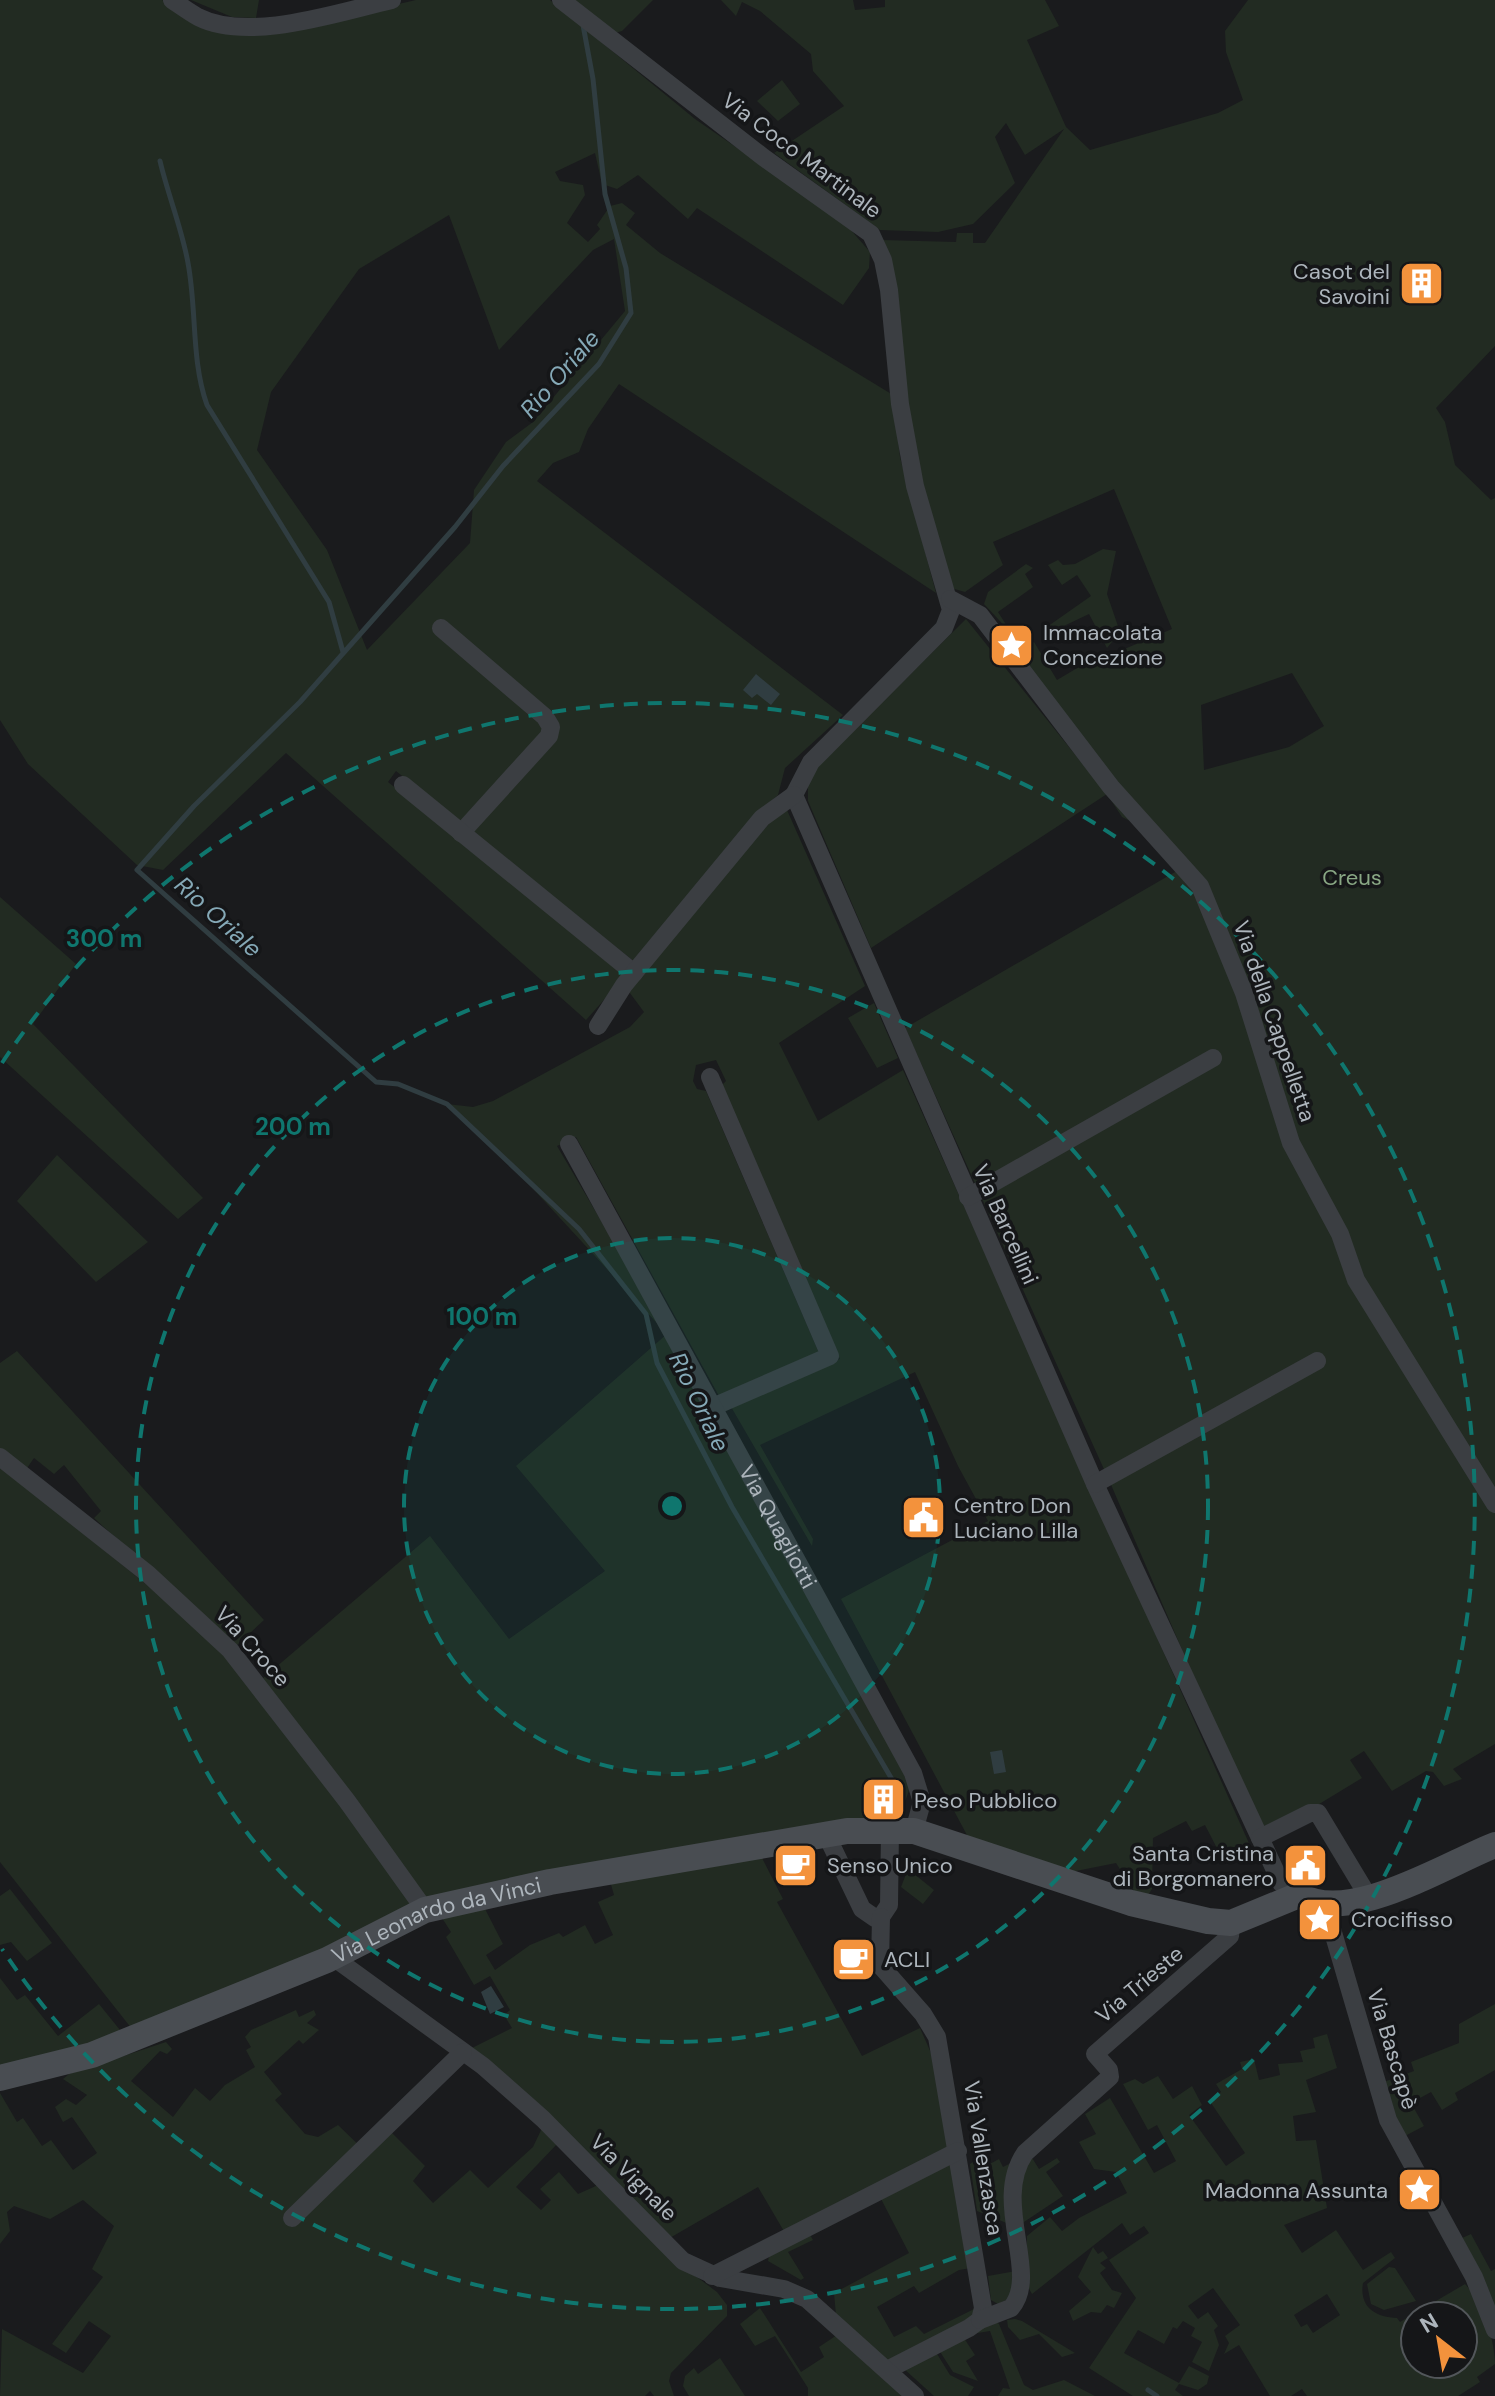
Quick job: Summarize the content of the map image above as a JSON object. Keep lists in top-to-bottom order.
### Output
{
  "streets": {
    "street": [
      "Via Coco Martinale",
      "Via della Cappelletta",
      "Via Barcellini",
      "Via Quagliotti",
      "Via Croce",
      "Via Leonardo da Vinci",
      "Via Trieste",
      "Via Bascapè",
      "Via Vallenzasca",
      "Via Vignale"
    ]
  },
  "crossings": [
    ["Via Coco Martinale", "Via della Cappelletta"],
    ["Via Quagliotti", "Via Leonardo da Vinci"],
    ["Via Quagliotti", "Via Vallenzasca"],
    ["Via Croce", "Via Leonardo da Vinci"],
    ["Via Leonardo da Vinci", "Via Vignale"],
    ["Via Trieste", "Via Vallenzasca"]
  ],
  "water": ["Rio Oriale"],
  "parks": ["Creus"],
  "places": {
    "building": ["Casot del Savoini", "Peso Pubblico"],
    "place": ["Immacolata Concezione", "Crocifisso", "Madonna Assunta"],
    "public building": ["Centro Don Luciano Lilla", "Santa Cristina di Borgomanero"],
    "cafe": ["Senso Unico", "ACLI"]
  },
  "north": "top left",
  "rings": ["300 m", "200 m", "100 m"]
}
